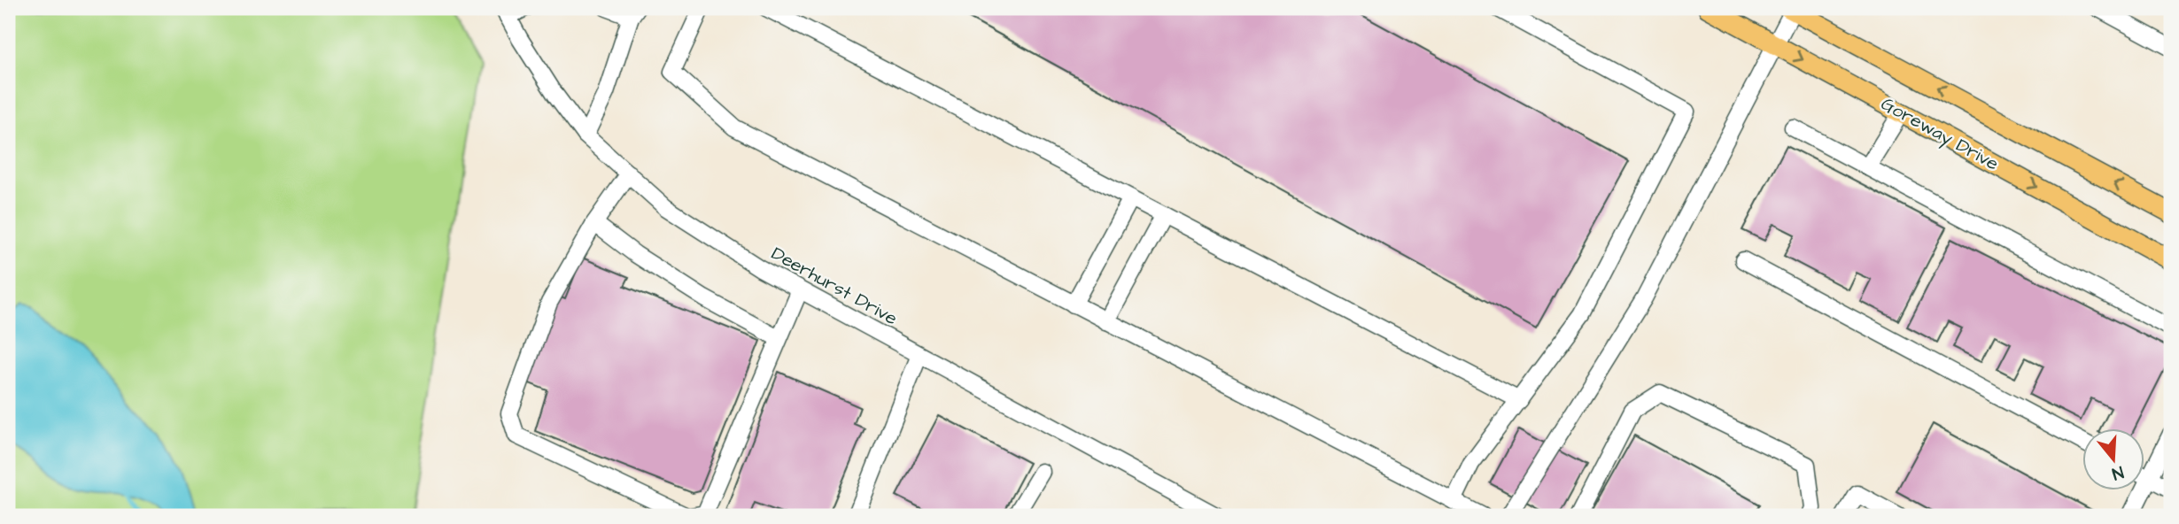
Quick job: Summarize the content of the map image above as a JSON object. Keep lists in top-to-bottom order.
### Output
{
  "streets": {
    "main road": ["Goreway Drive"],
    "street": ["Deerhurst Drive"]
  },
  "north": "bottom"
}
